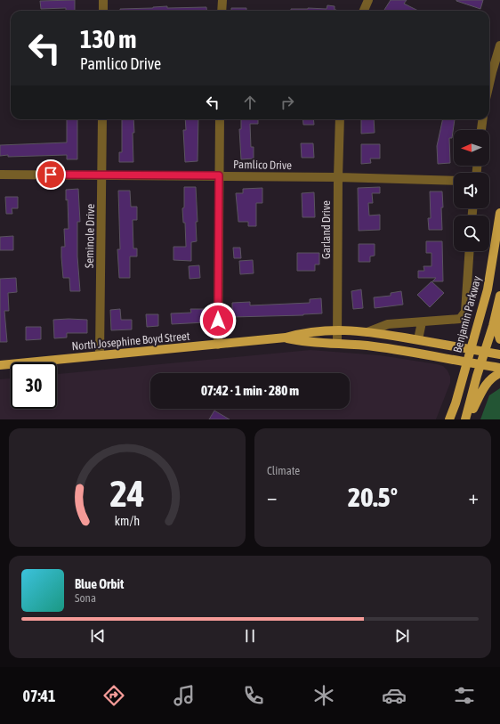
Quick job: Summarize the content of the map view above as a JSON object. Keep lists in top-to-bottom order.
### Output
{
  "streets": {
    "main road": ["Benjamin Parkway", "North Josephine Boyd Street"],
    "street": ["Pamlico Drive", "Garland Drive", "Seminole Drive"]
  },
  "crossings": [
    ["Pamlico Drive", "Garland Drive"],
    ["Pamlico Drive", "Seminole Drive"],
    ["Garland Drive", "North Josephine Boyd Street"],
    ["Seminole Drive", "North Josephine Boyd Street"],
    ["Benjamin Parkway", "North Josephine Boyd Street"]
  ],
  "north": "left",
  "page": {
    "turn": ["130 m", "Pamlico Drive"],
    "limit": "30",
    "trip": "07:42 · 1 min · 280 m",
    "tile": "Climate",
    "heat": ["−", "20.5°", "+"],
    "song": ["Blue Orbit", "Sona"],
    "tabs": "07:41",
    "gauge": ["24", "km/h"]
  }
}
